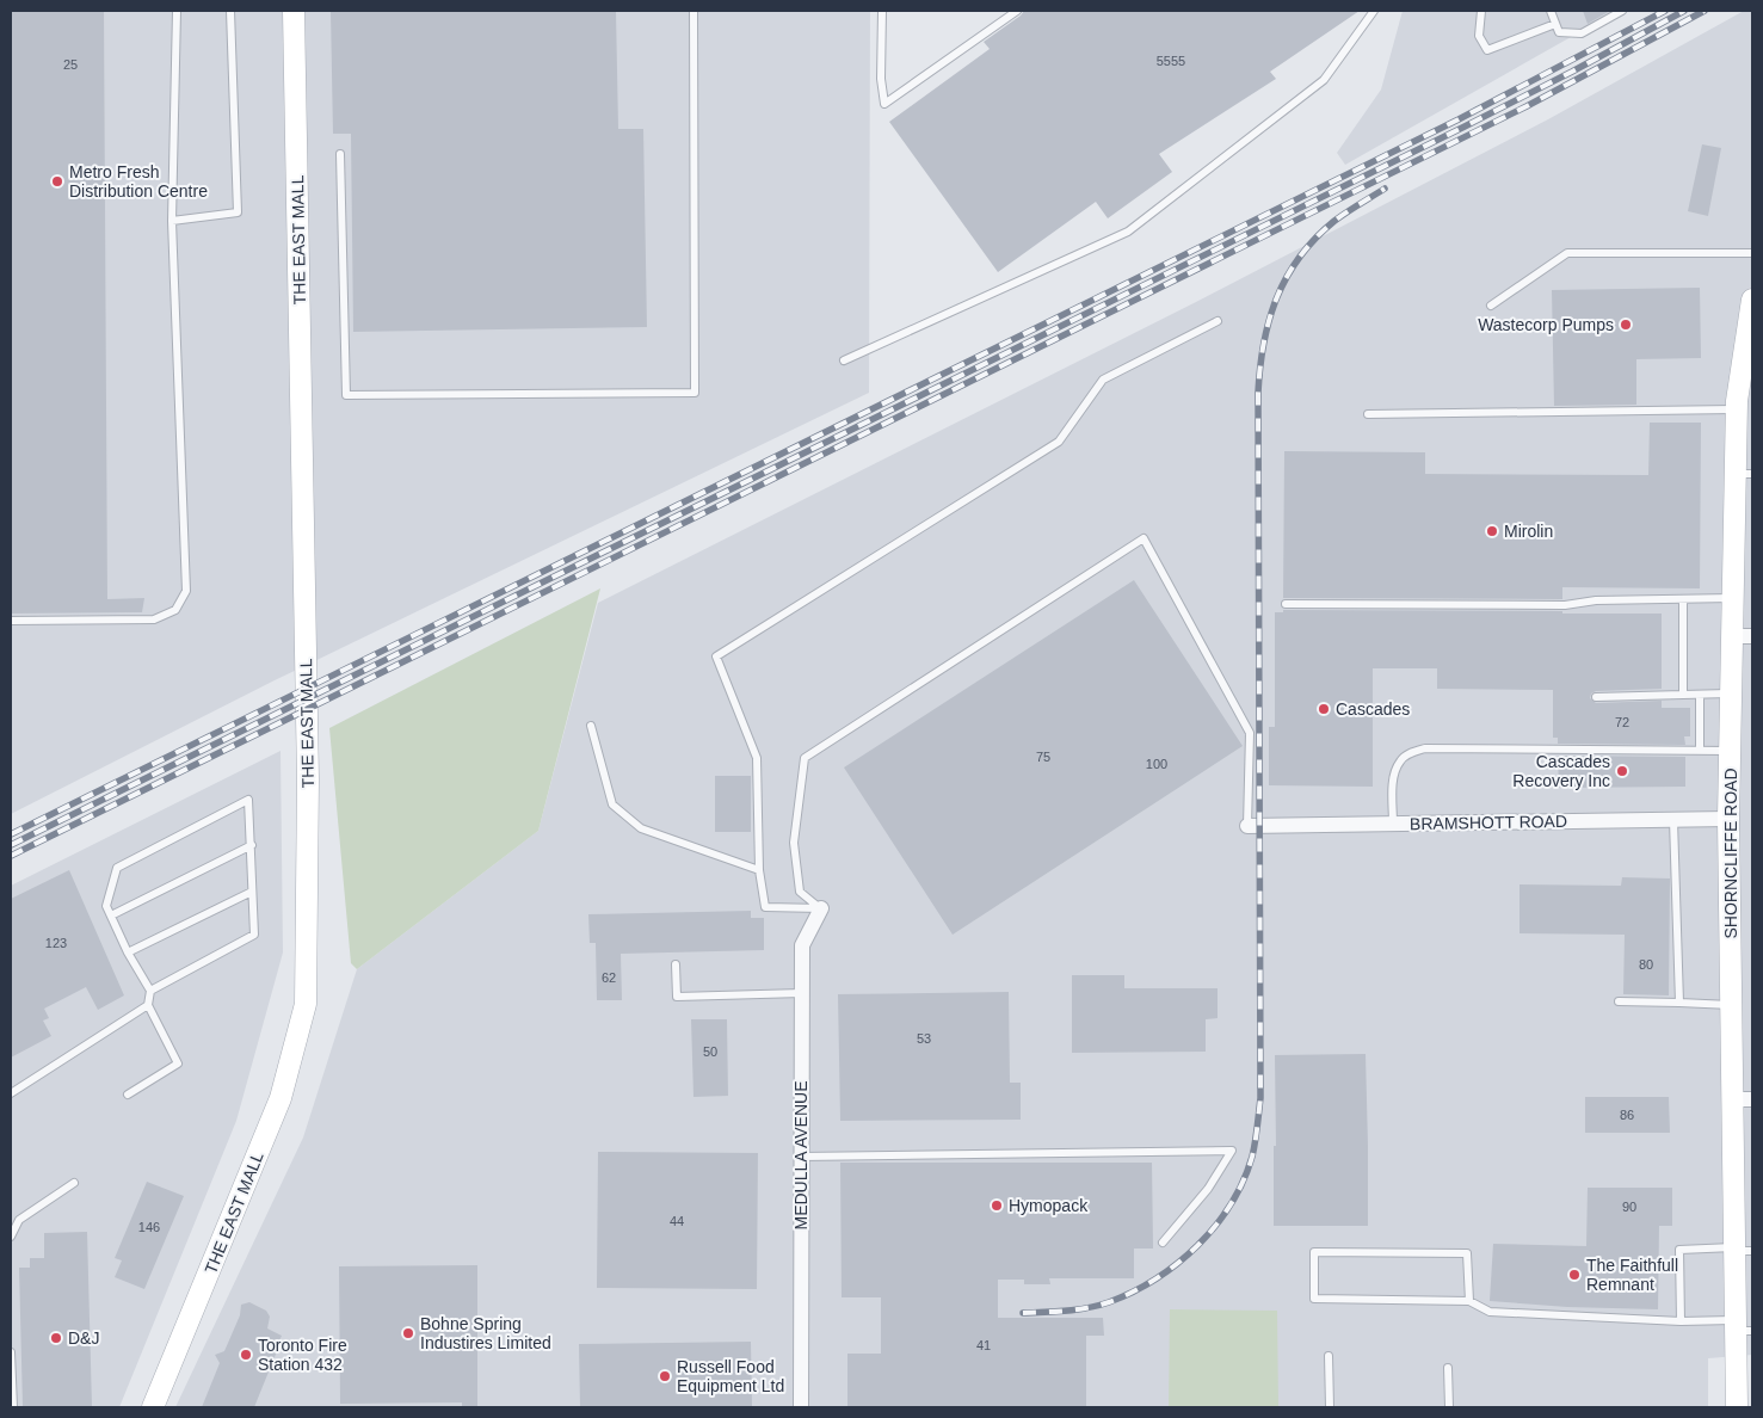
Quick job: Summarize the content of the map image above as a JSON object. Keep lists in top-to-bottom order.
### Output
{
  "streets": {
    "main road": ["THE EAST MALL", "SHORNCLIFFE ROAD"],
    "street": ["BRAMSHOTT ROAD", "MEDULLA AVENUE"]
  },
  "crossings": [
    ["BRAMSHOTT ROAD", "SHORNCLIFFE ROAD"]
  ],
  "places": [
    "Metro Fresh Distribution Centre",
    "Wastecorp Pumps",
    "Mirolin",
    "Cascades",
    "Cascades Recovery Inc",
    "Hymopack",
    "The Faithfull Remnant",
    "Bohne Spring Industires Limited",
    "D&J",
    "Toronto Fire Station 432",
    "Russell Food Equipment Ltd"
  ],
  "house_numbers": [
    "5555",
    "25",
    "72",
    "75",
    "100",
    "123",
    "80",
    "62",
    "53",
    "50",
    "86",
    "90",
    "44",
    "146",
    "41"
  ]
}
